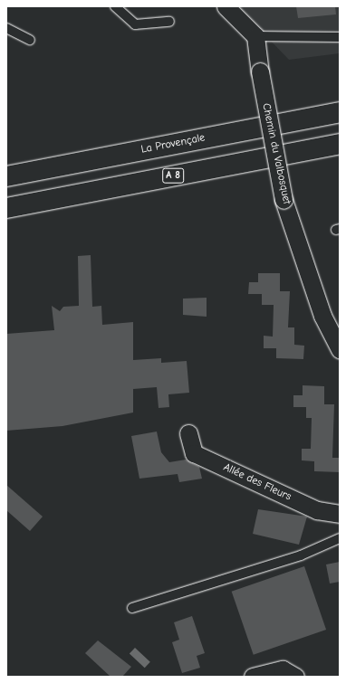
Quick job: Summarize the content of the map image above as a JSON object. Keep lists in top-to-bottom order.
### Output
{
  "streets": {
    "highway": ["La Provençale", "A 8"],
    "street": ["Chemin du Valbosquet", "Allée des Fleurs"]
  }
}
